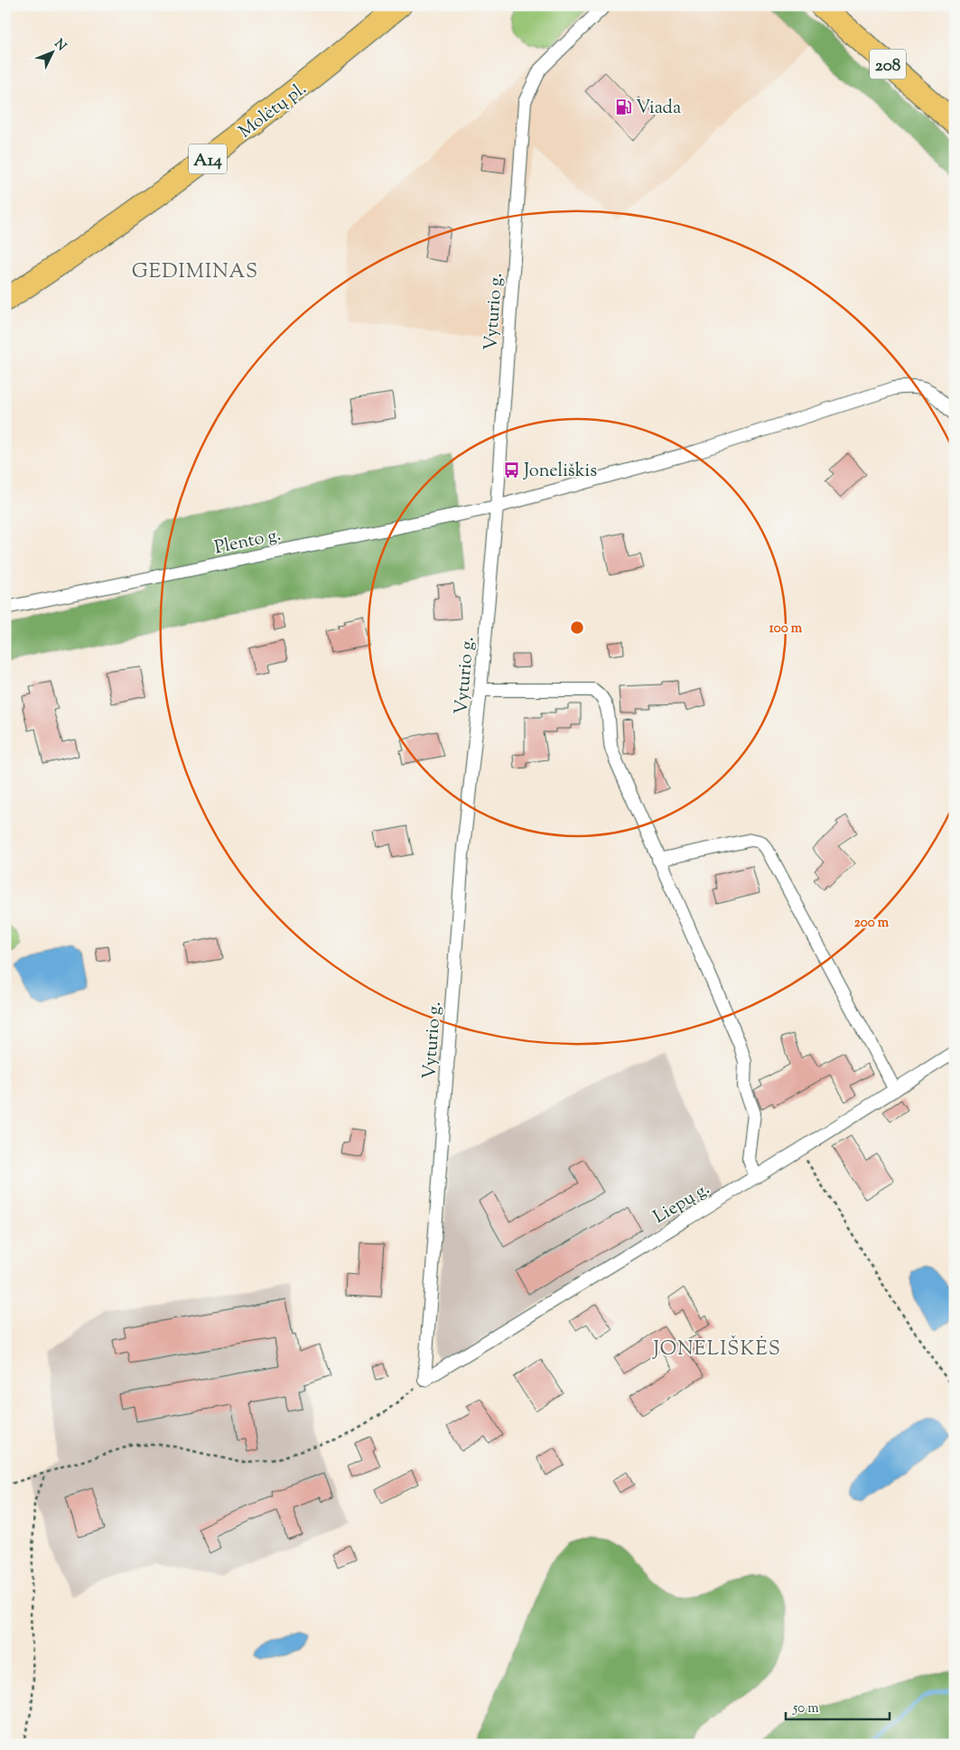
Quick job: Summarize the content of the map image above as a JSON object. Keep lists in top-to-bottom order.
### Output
{
  "streets": {
    "highway": ["208", "Molėtų pl.", "A14"],
    "street": ["Vyturio g.", "Plento g.", "Liepų g."]
  },
  "crossings": [
    ["Vyturio g.", "Plento g."],
    ["Vyturio g.", "Liepų g."]
  ],
  "districts": ["GEDIMINAS", "JONELIŠKĖS"],
  "places": {
    "fuel station": ["Viada"],
    "bus stop": ["Joneliškis"]
  },
  "scale_bar": "50 m",
  "north": "top right",
  "rings": ["100 m", "200 m"]
}
